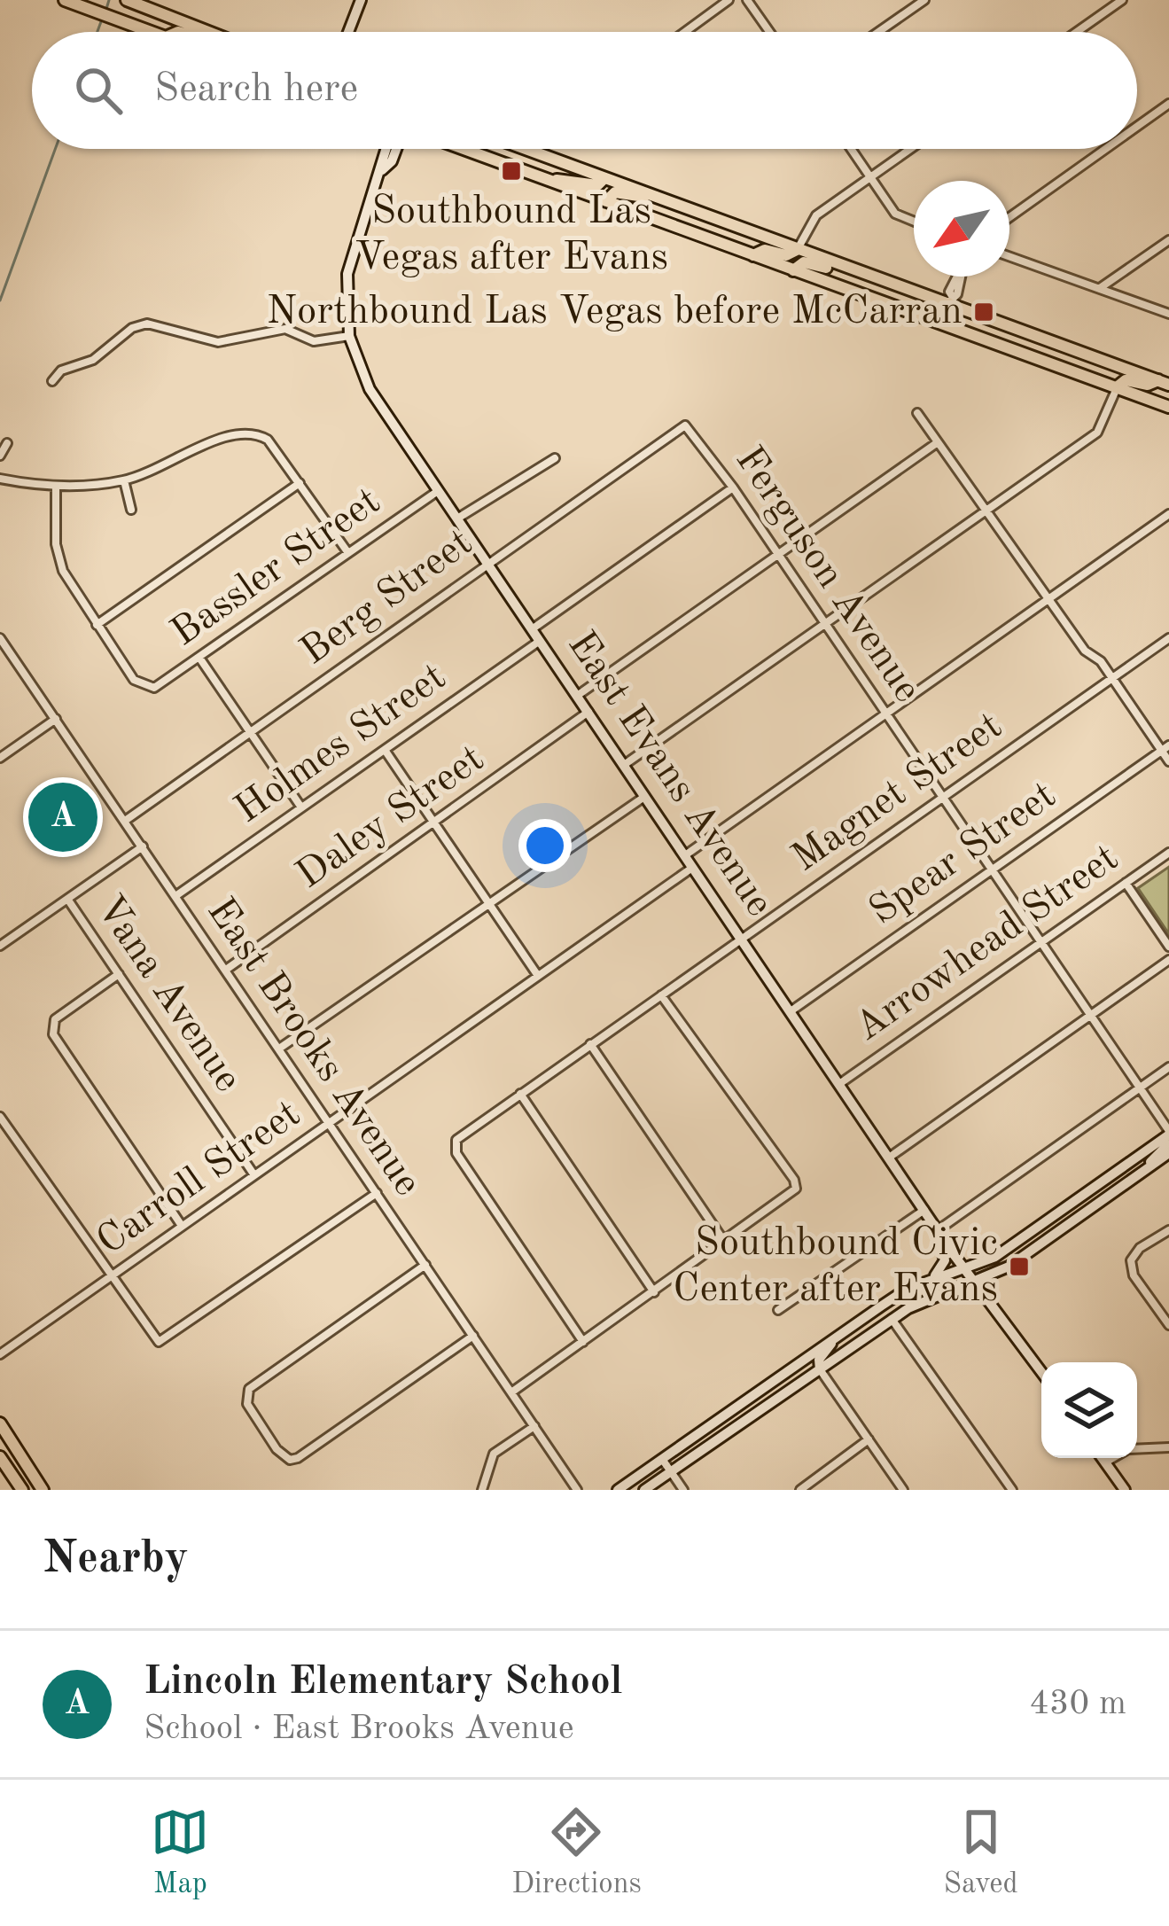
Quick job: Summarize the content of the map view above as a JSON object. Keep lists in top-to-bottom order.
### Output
{
  "streets": {
    "street": [
      "Bassler Street",
      "Ferguson Avenue",
      "Berg Street",
      "Holmes Street",
      "East Evans Avenue",
      "Magnet Street",
      "Daley Street",
      "Spear Street",
      "Arrowhead Street",
      "Vana Avenue",
      "East Brooks Avenue",
      "Carroll Street"
    ]
  },
  "crossings": [
    ["Bassler Street", "East Evans Avenue"],
    ["Ferguson Avenue", "Berg Street"],
    ["Ferguson Avenue", "Magnet Street"],
    ["Ferguson Avenue", "Spear Street"],
    ["Ferguson Avenue", "Arrowhead Street"],
    ["Berg Street", "East Evans Avenue"],
    ["Berg Street", "East Brooks Avenue"],
    ["Holmes Street", "East Evans Avenue"],
    ["Holmes Street", "East Brooks Avenue"],
    ["East Evans Avenue", "Magnet Street"],
    ["East Evans Avenue", "Daley Street"],
    ["East Evans Avenue", "Spear Street"],
    ["East Evans Avenue", "Arrowhead Street"],
    ["East Evans Avenue", "Carroll Street"],
    ["Daley Street", "East Brooks Avenue"],
    ["Vana Avenue", "Carroll Street"],
    ["East Brooks Avenue", "Carroll Street"]
  ],
  "places": {
    "transit": ["Southbound Las Vegas after Evans", "Northbound Las Vegas before McCarran", "Southbound Civic Center after Evans"]
  },
  "north": "bottom left",
  "page": {
    "search": "Search here",
    "pins": "A",
    "heading": "Nearby",
    "list": [
      {
        "mark": "A",
        "name": "Lincoln Elementary School",
        "note": "School · East Brooks Avenue",
        "value": "430 m"
      }
    ],
    "nav": ["Map", "Directions", "Saved"]
  }
}
